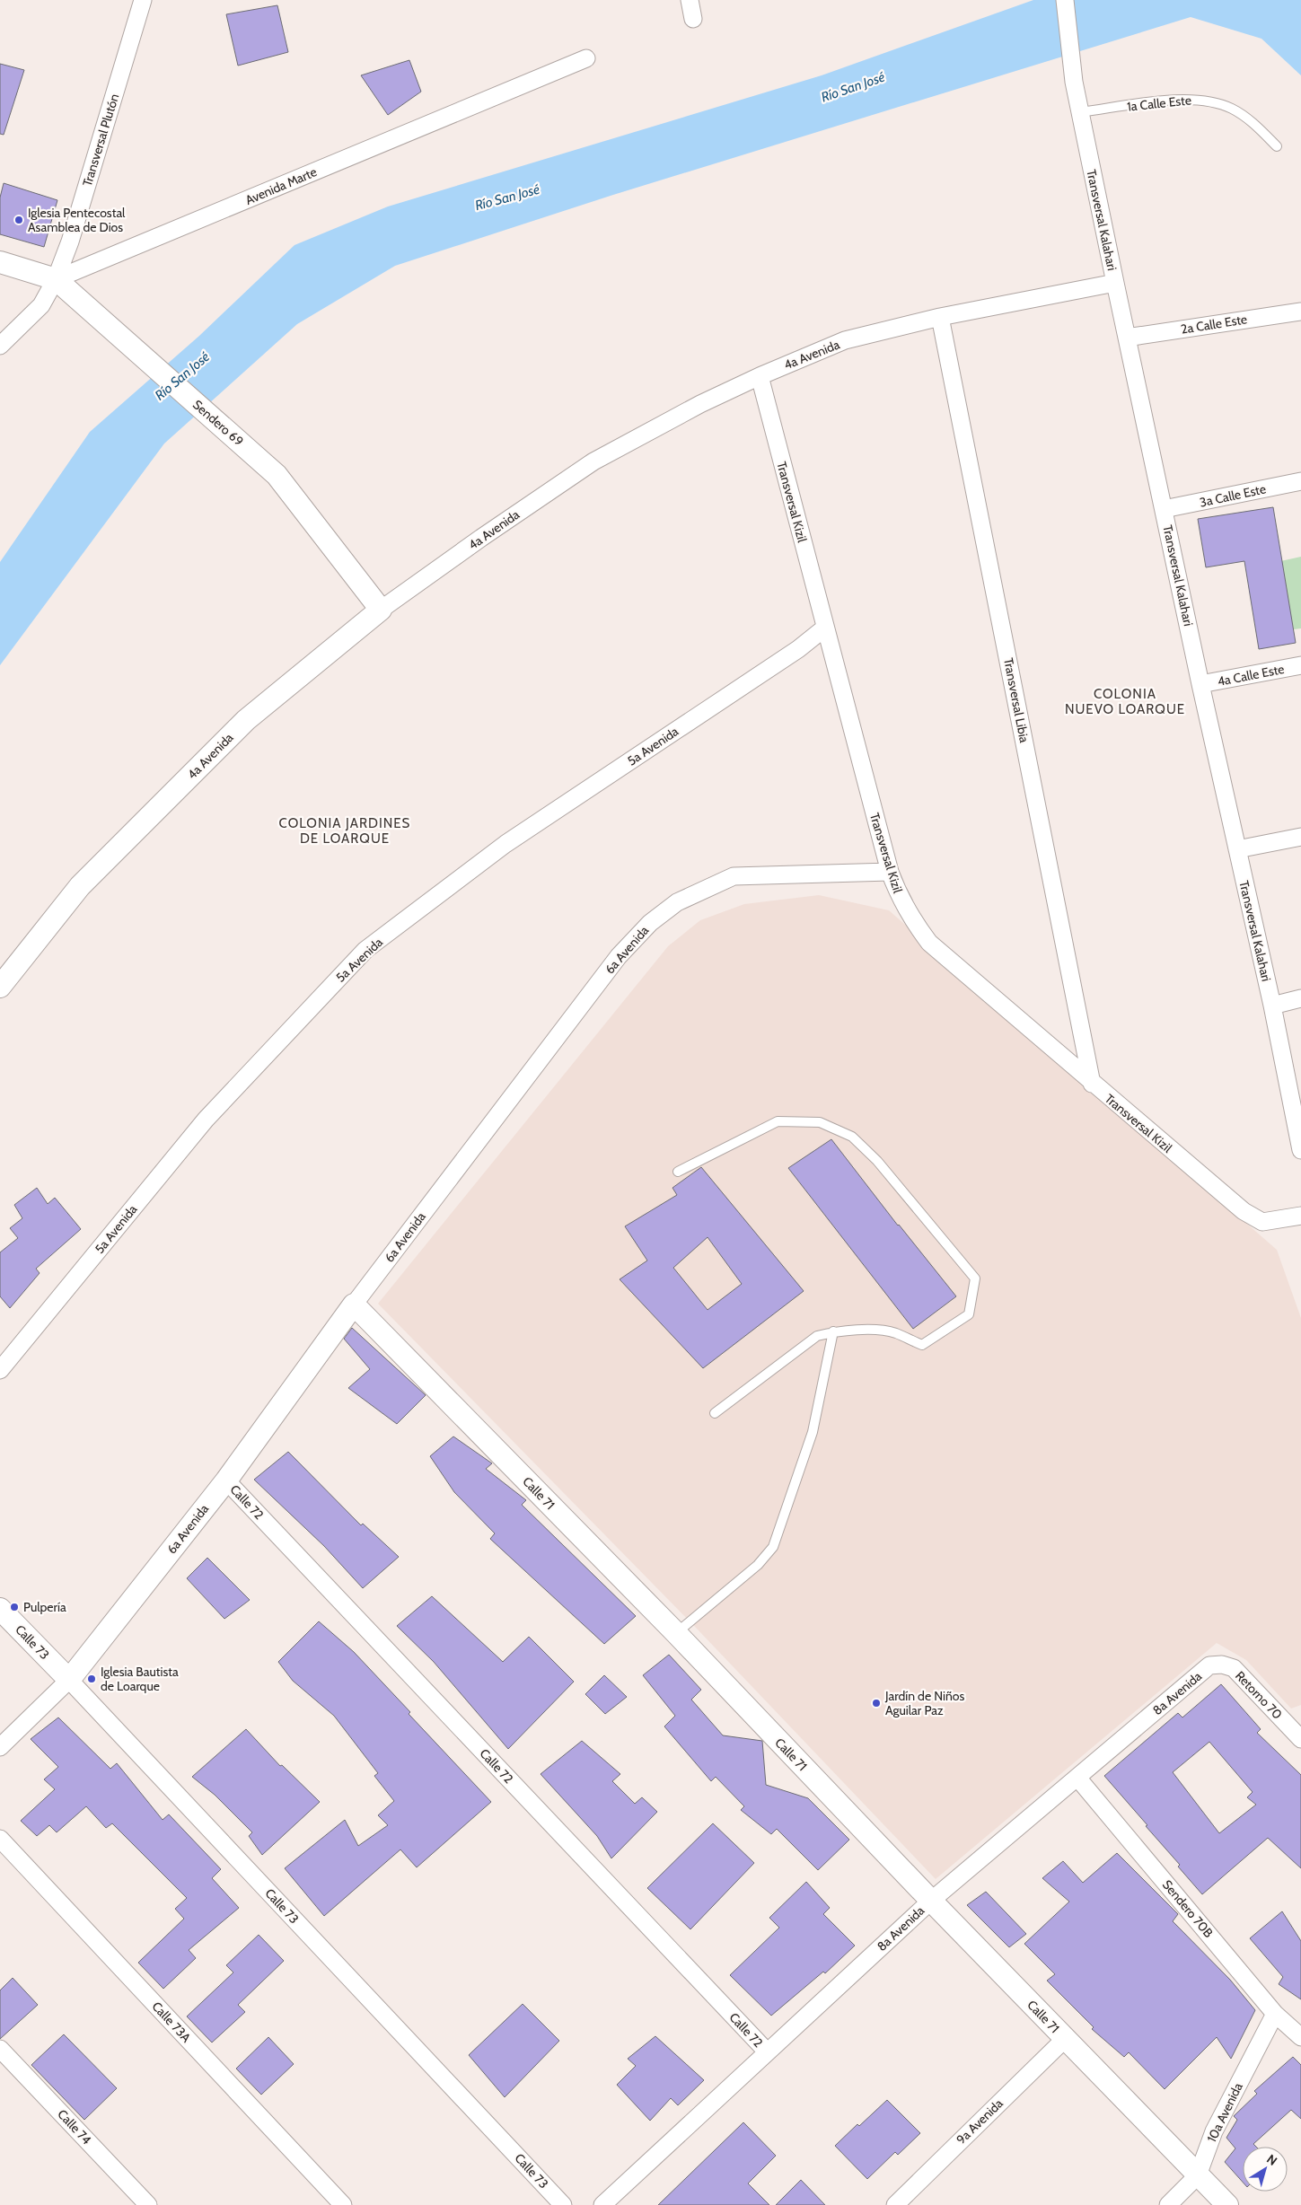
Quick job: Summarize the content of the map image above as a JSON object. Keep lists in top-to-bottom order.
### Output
{
  "streets": {
    "street": [
      "Transversal Plutón",
      "Avenida Marte",
      "Transversal Kalahari",
      "2a Calle Este",
      "4a Avenida",
      "Sendero 69",
      "3a Calle Este",
      "Transversal Kizil",
      "4a Calle Este",
      "Transversal Libia",
      "5a Avenida",
      "6a Avenida",
      "Calle 71",
      "Calle 72",
      "Calle 73",
      "8a Avenida",
      "Retorno 70",
      "Sendero 70B",
      "Calle 73A",
      "10a Avenida",
      "9a Avenida",
      "Calle 74"
    ],
    "lane": ["1a Calle Este"]
  },
  "crossings": [
    ["1a Calle Este", "Transversal Kalahari"],
    ["Transversal Plutón", "Avenida Marte"],
    ["Transversal Plutón", "Sendero 69"],
    ["Avenida Marte", "Sendero 69"],
    ["Transversal Kalahari", "2a Calle Este"],
    ["Transversal Kalahari", "4a Avenida"],
    ["Transversal Kalahari", "3a Calle Este"],
    ["Transversal Kalahari", "4a Calle Este"],
    ["4a Avenida", "Sendero 69"],
    ["4a Avenida", "Transversal Kizil"],
    ["4a Avenida", "Transversal Libia"],
    ["Transversal Kizil", "Transversal Libia"],
    ["Transversal Kizil", "5a Avenida"],
    ["Transversal Kizil", "6a Avenida"],
    ["6a Avenida", "Calle 71"],
    ["6a Avenida", "Calle 72"],
    ["6a Avenida", "Calle 73"],
    ["Calle 71", "8a Avenida"],
    ["Calle 71", "10a Avenida"],
    ["Calle 71", "9a Avenida"],
    ["Calle 72", "8a Avenida"],
    ["8a Avenida", "Retorno 70"],
    ["8a Avenida", "Sendero 70B"],
    ["Sendero 70B", "10a Avenida"]
  ],
  "districts": ["COLONIA NUEVO LOARQUE", "COLONIA JARDINES DE LOARQUE"],
  "water": ["Río San José"],
  "places": [
    "Iglesia Pentecostal Asamblea de Dios",
    "Pulpería",
    "Iglesia Bautista de Loarque",
    "Jardín de Niños Aguilar Paz"
  ],
  "north": "top right"
}
